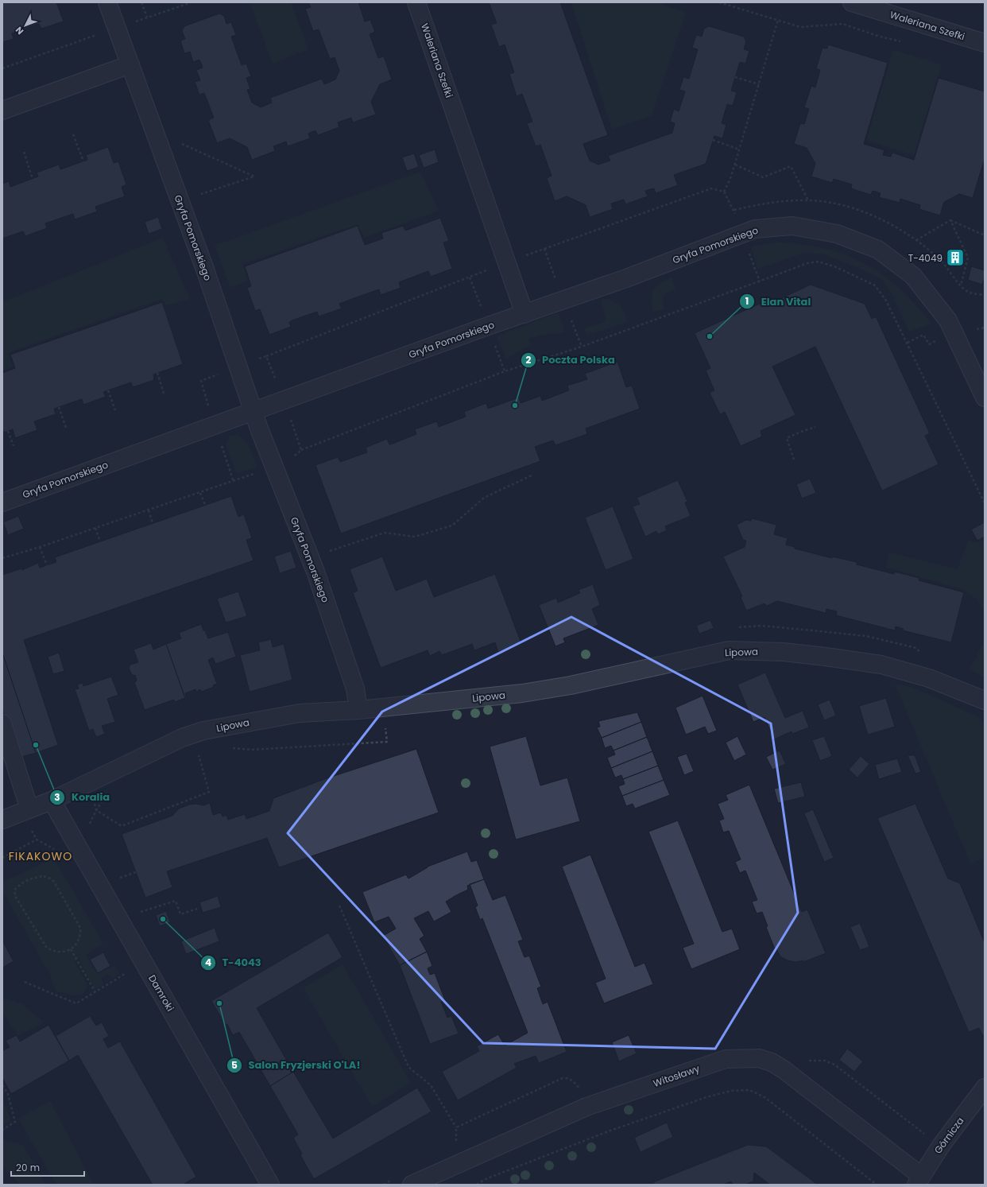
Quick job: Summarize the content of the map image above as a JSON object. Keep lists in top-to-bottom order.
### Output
{
  "streets": {
    "street": [
      "Waleriana Szefki",
      "Gryfa Pomorskiego",
      "Lipowa",
      "Damroki",
      "Witosławy",
      "Górnicza"
    ]
  },
  "crossings": [
    ["Waleriana Szefki", "Gryfa Pomorskiego"],
    ["Gryfa Pomorskiego", "Lipowa"],
    ["Lipowa", "Damroki"],
    ["Witosławy", "Górnicza"]
  ],
  "districts": ["FIKAKOWO"],
  "places": {
    "building": ["T-4049"],
    "other": [
      "Elan Vital",
      "Poczta Polska",
      "Koralia",
      "T-4043",
      "Salon Fryzjerski O'LA!"
    ]
  },
  "scale_bar": "20 m",
  "north": "bottom left"
}
